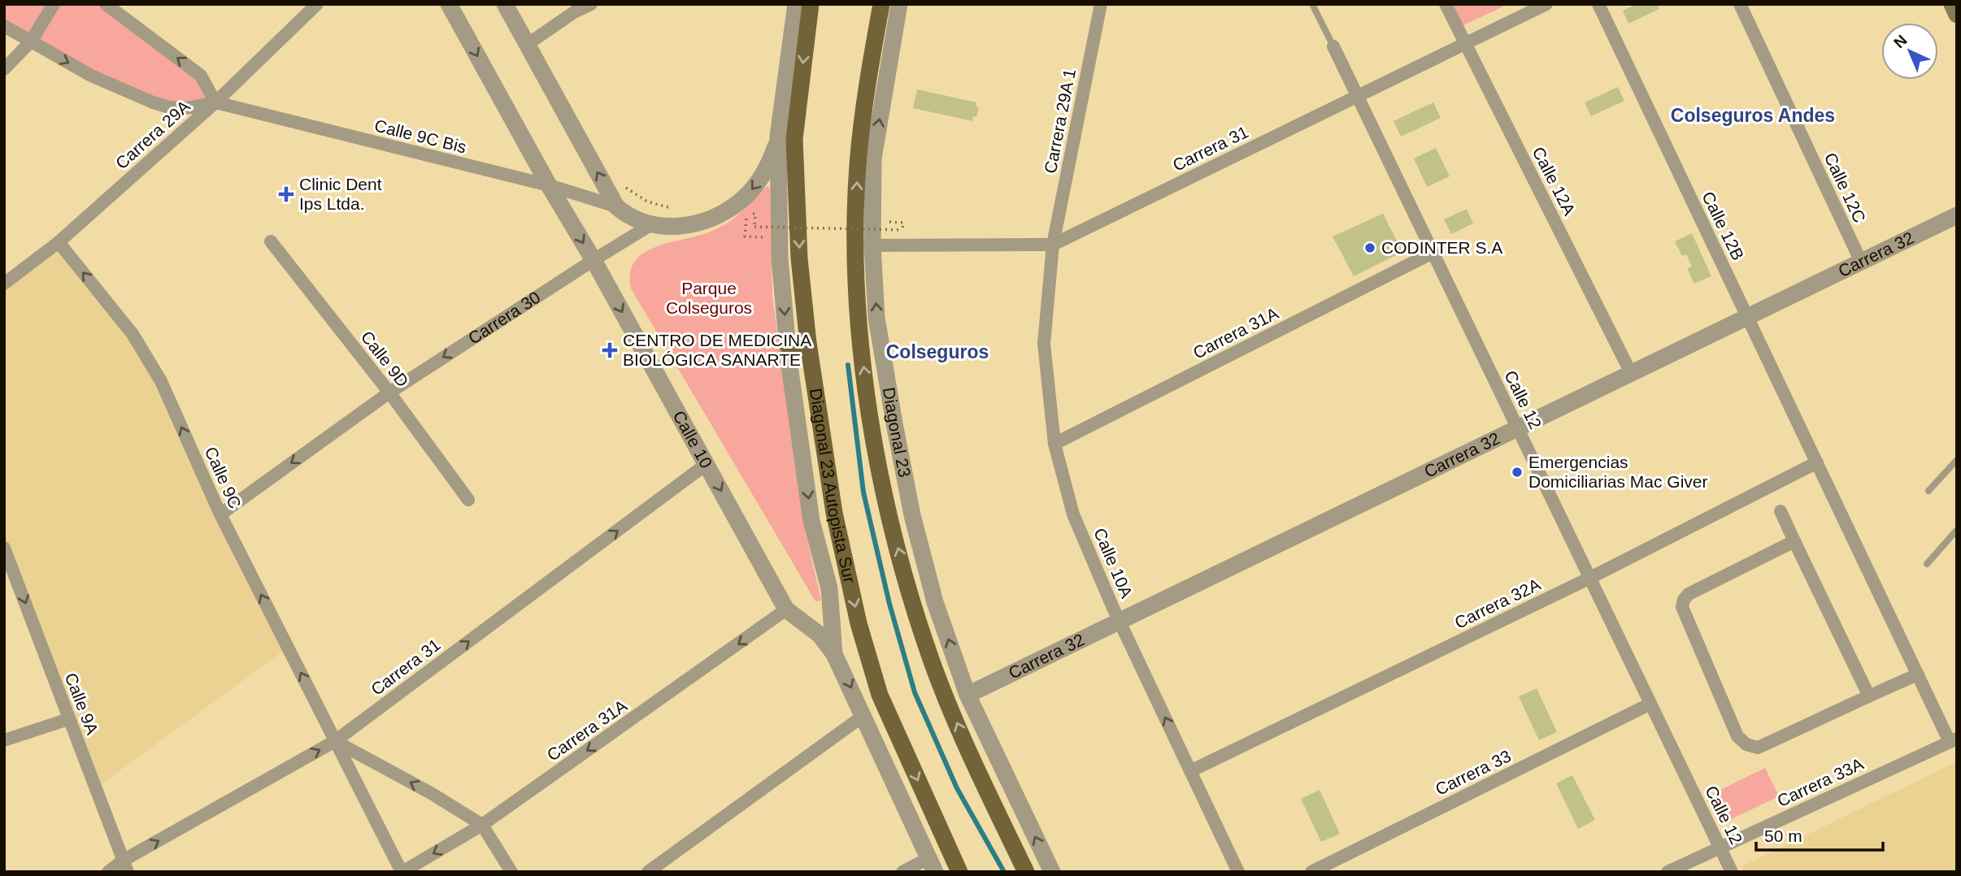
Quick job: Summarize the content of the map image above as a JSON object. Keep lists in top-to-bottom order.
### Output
{
  "streets": {
    "main road": ["Diagonal 23 Autopista Sur"],
    "street": [
      "Carrera 29A 1",
      "Carrera 29A",
      "Calle 9C Bis",
      "Carrera 31",
      "Calle 12A",
      "Calle 12C",
      "Calle 12B",
      "Carrera 32",
      "Carrera 30",
      "Carrera 31A",
      "Calle 9D",
      "Calle 12",
      "Diagonal 23",
      "Calle 10",
      "Calle 9C",
      "Calle 10A",
      "Carrera 32A",
      "Calle 9A",
      "Carrera 33",
      "Carrera 33A"
    ]
  },
  "crossings": [
    ["Carrera 29A 1", "Carrera 31"],
    ["Carrera 29A 1", "Calle 10A"],
    ["Carrera 29A", "Calle 9C Bis"],
    ["Carrera 29A", "Calle 9C"],
    ["Calle 9C Bis", "Calle 10"],
    ["Carrera 31", "Calle 12A"],
    ["Carrera 31", "Calle 12"],
    ["Carrera 31", "Diagonal 23"],
    ["Carrera 31", "Calle 10"],
    ["Carrera 31", "Calle 9C"],
    ["Carrera 31", "Calle 10A"],
    ["Carrera 31", "Calle 9A"],
    ["Calle 12A", "Carrera 32"],
    ["Calle 12C", "Carrera 32"],
    ["Calle 12B", "Carrera 32"],
    ["Calle 12B", "Carrera 32A"],
    ["Calle 12B", "Carrera 33A"],
    ["Carrera 32", "Calle 12"],
    ["Carrera 32", "Diagonal 23"],
    ["Carrera 32", "Calle 10A"],
    ["Carrera 30", "Calle 9D"],
    ["Carrera 30", "Calle 10"],
    ["Carrera 30", "Calle 9C"],
    ["Carrera 31A", "Calle 12"],
    ["Carrera 31A", "Calle 10"],
    ["Carrera 31A", "Calle 9C"],
    ["Carrera 31A", "Calle 10A"],
    ["Calle 12", "Carrera 32A"],
    ["Calle 12", "Carrera 33"],
    ["Calle 12", "Carrera 33A"],
    ["Calle 10A", "Carrera 32A"]
  ],
  "one_way": [
    "Carrera 31",
    "Carrera 30",
    "Carrera 31A",
    "Calle 9C",
    "Calle 9A"
  ],
  "districts": ["Colseguros Andes", "Colseguros"],
  "parks": ["Parque Colseguros"],
  "places": {
    "health": ["Clinic Dent Ips Ltda.", "CENTRO DE MEDICINA BIOLÓGICA SANARTE"],
    "other": ["CODINTER S.A", "Emergencias Domiciliarias Mac Giver"]
  },
  "scale_bar": "50 m",
  "north": "top left"
}
